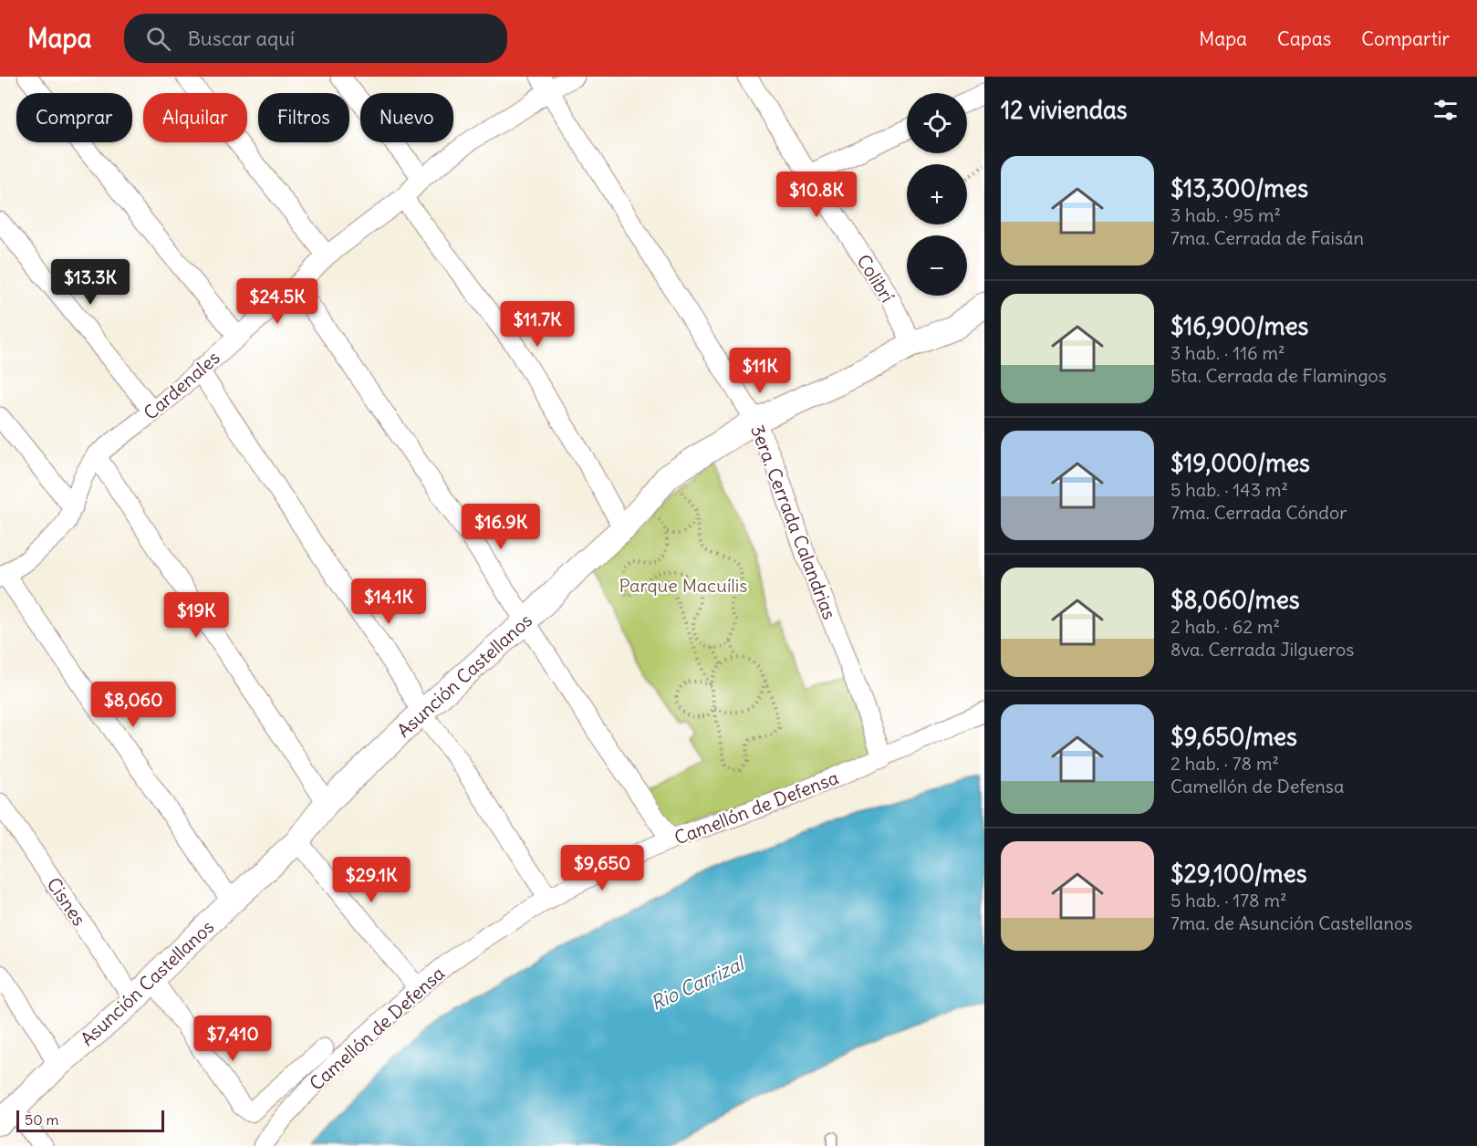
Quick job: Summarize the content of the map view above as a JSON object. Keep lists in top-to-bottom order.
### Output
{
  "streets": {
    "street": [
      "Colibrí",
      "Cardenales",
      "3era. Cerrada Calandrias",
      "Asunción Castellanos",
      "Camellón de Defensa",
      "Cisnes"
    ]
  },
  "crossings": [
    ["Colibrí", "Asunción Castellanos"],
    ["Cardenales", "3era. Cerrada Calandrias"],
    ["3era. Cerrada Calandrias", "Asunción Castellanos"],
    ["3era. Cerrada Calandrias", "Camellón de Defensa"],
    ["Asunción Castellanos", "Cisnes"]
  ],
  "water": ["Rio Carrizal"],
  "parks": ["Parque Macuílis"],
  "scale_bar": "50 m",
  "page": {
    "header": "Mapa",
    "search": "Buscar aquí",
    "nav": ["Mapa", "Capas", "Compartir"],
    "heading": "12 viviendas",
    "map_buttons": ["+", "−"],
    "chip": [
      "Comprar",
      "Alquilar",
      "Filtros",
      "Nuevo"
    ],
    "list": [
      {
        "name": "$13,300/mes",
        "note": "3 hab. · 95 m² · 7ma. Cerrada de Faisán"
      },
      {
        "name": "$16,900/mes",
        "note": "3 hab. · 116 m² · 5ta. Cerrada de Flamingos"
      },
      {
        "name": "$19,000/mes",
        "note": "5 hab. · 143 m² · 7ma. Cerrada Cóndor"
      },
      {
        "name": "$8,060/mes",
        "note": "2 hab. · 62 m² · 8va. Cerrada Jilgueros"
      },
      {
        "name": "$9,650/mes",
        "note": "2 hab. · 78 m² · Camellón de Defensa"
      },
      {
        "name": "$29,100/mes",
        "note": "5 hab. · 178 m² · 7ma. de Asunción Castellanos"
      }
    ],
    "price": [
      "$10.8K",
      "$13.3K",
      "$24.5K",
      "$11.7K",
      "$11K",
      "$16.9K",
      "$14.1K",
      "$19K",
      "$8,060",
      "$9,650",
      "$29.1K",
      "$7,410"
    ],
    "scale": "50 m"
  }
}
